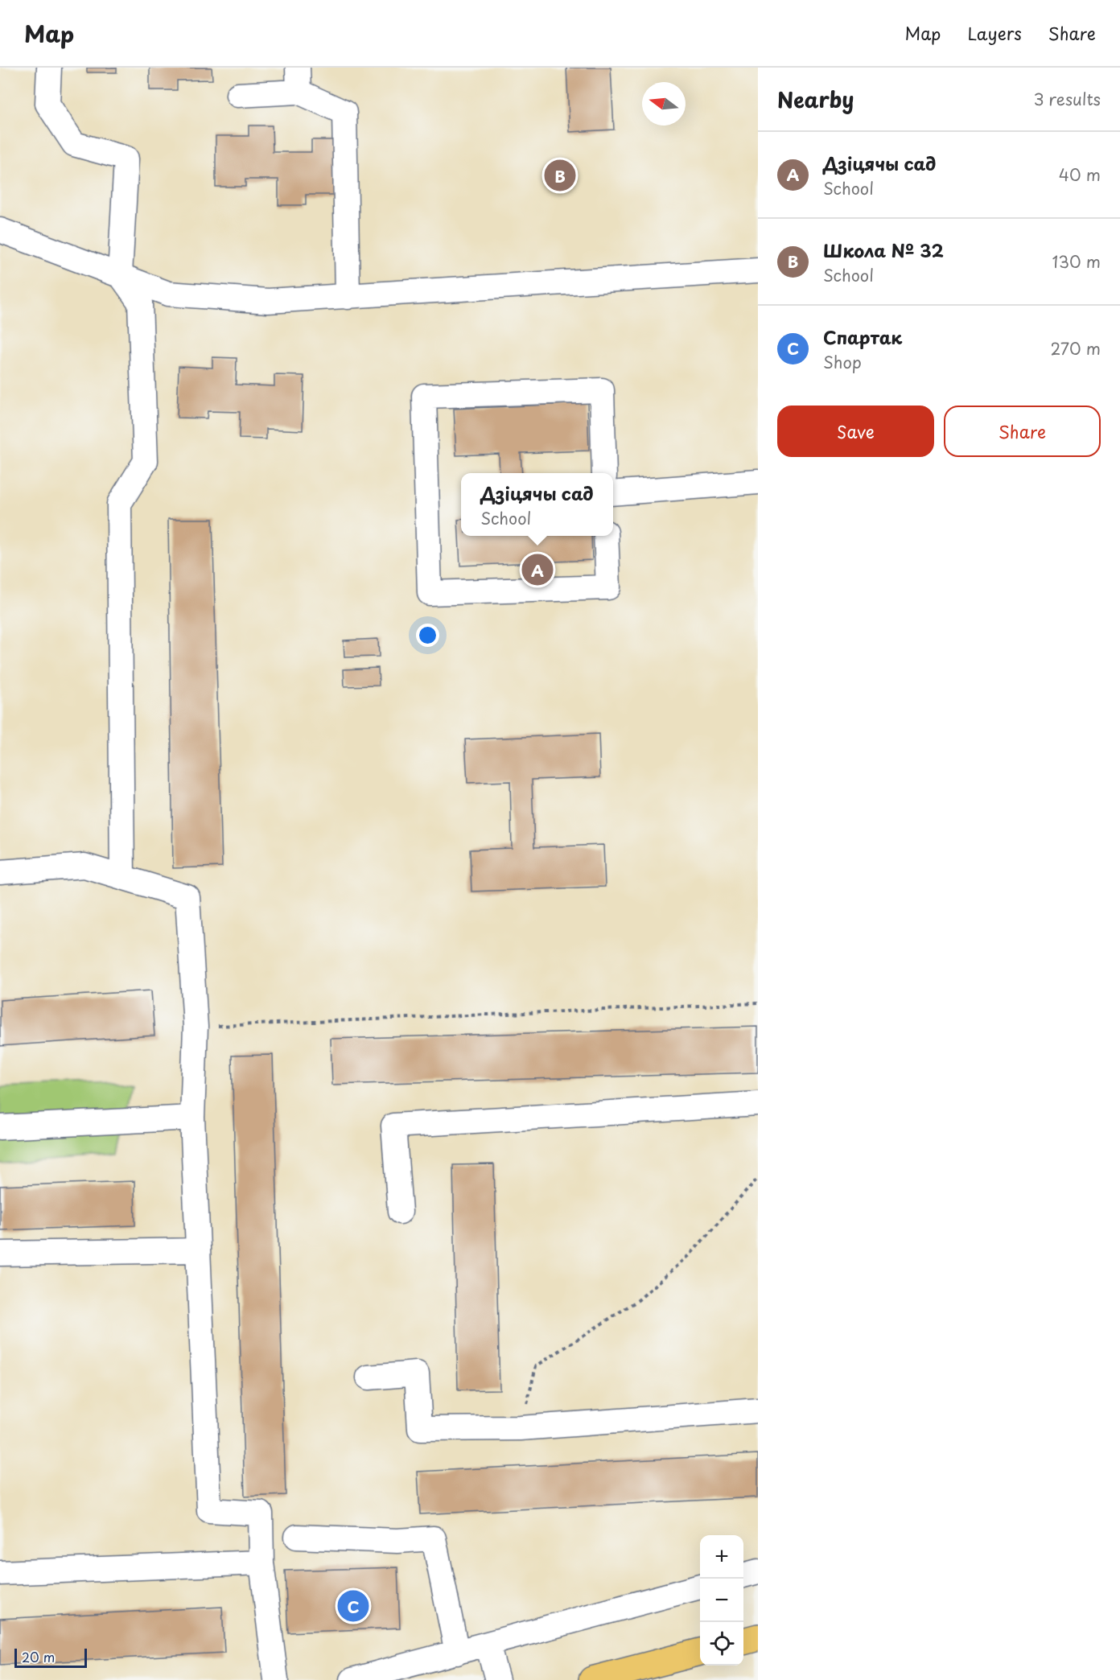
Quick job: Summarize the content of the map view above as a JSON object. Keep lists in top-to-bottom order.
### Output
{
  "scale_bar": "20 m",
  "north": "left",
  "page": {
    "header": "Map",
    "nav": ["Map", "Layers", "Share"],
    "heading": ["Nearby", "3 results"],
    "list": [
      {
        "mark": "A",
        "name": "Дзіцячы сад",
        "note": "School",
        "value": "40 m"
      },
      {
        "mark": "B",
        "name": "Школа № 32",
        "note": "School",
        "value": "130 m"
      },
      {
        "mark": "C",
        "name": "Спартак",
        "note": "Shop",
        "value": "270 m"
      }
    ],
    "pins": ["B", "A", "C"],
    "buttons": ["Save", "Share"],
    "popup": ["Дзіцячы сад", "School"],
    "map_buttons": ["+", "−"],
    "scale": "20 m"
  }
}
